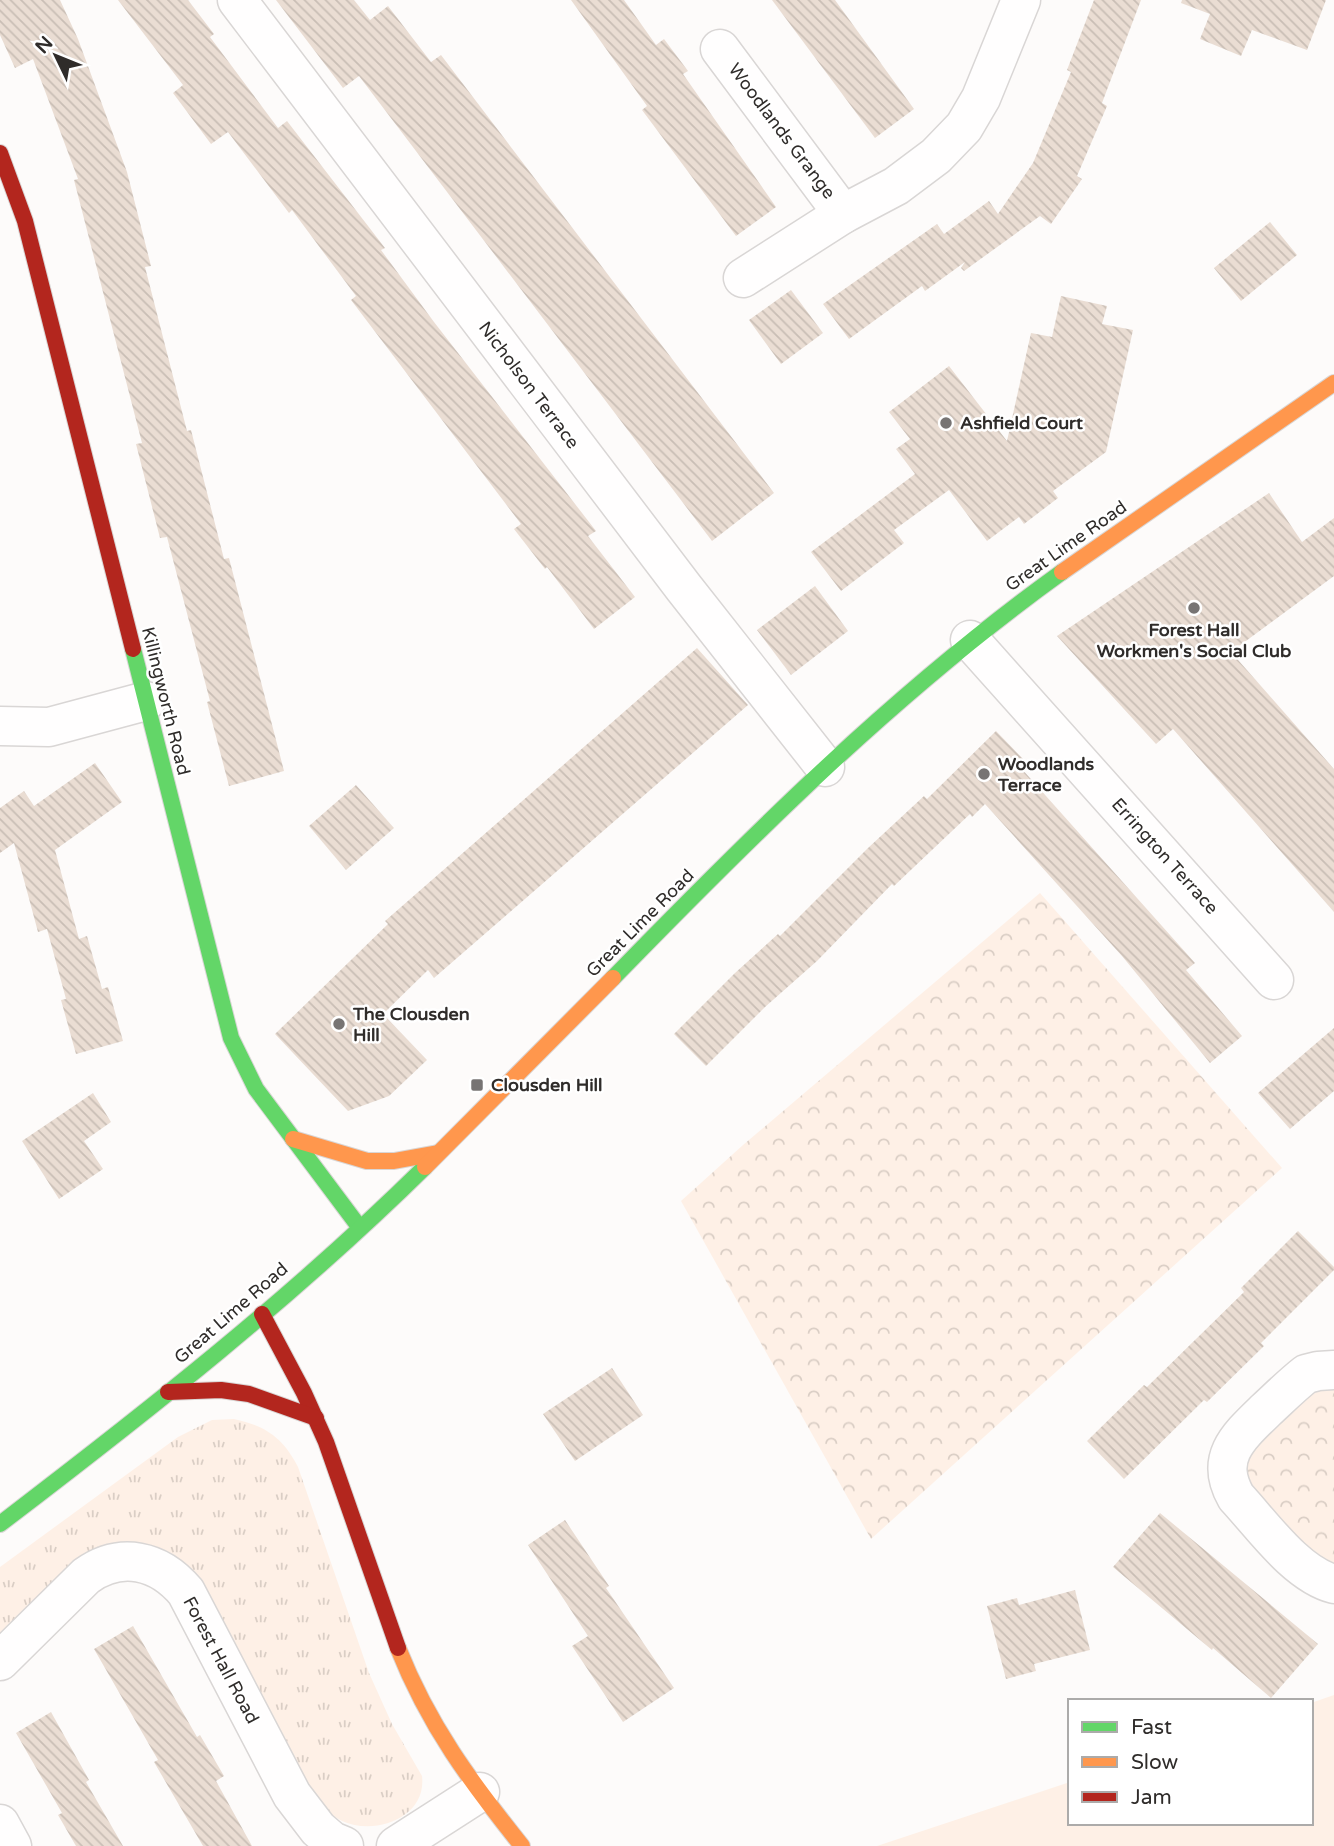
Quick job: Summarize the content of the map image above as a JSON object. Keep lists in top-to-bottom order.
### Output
{
  "streets": {
    "main road": ["Great Lime Road", "Killingworth Road"],
    "street": [
      "Woodlands Grange",
      "Nicholson Terrace",
      "Errington Terrace",
      "Forest Hall Road"
    ]
  },
  "crossings": [
    ["Nicholson Terrace", "Great Lime Road"],
    ["Great Lime Road", "Killingworth Road"],
    ["Great Lime Road", "Errington Terrace"]
  ],
  "places": {
    "other": [
      "Ashfield Court",
      "Forest Hall Workmen's Social Club",
      "Woodlands Terrace",
      "The Clousden Hill"
    ],
    "transit": ["Clousden Hill"]
  },
  "legend": ["Fast", "Slow", "Jam"],
  "north": "top left"
}
